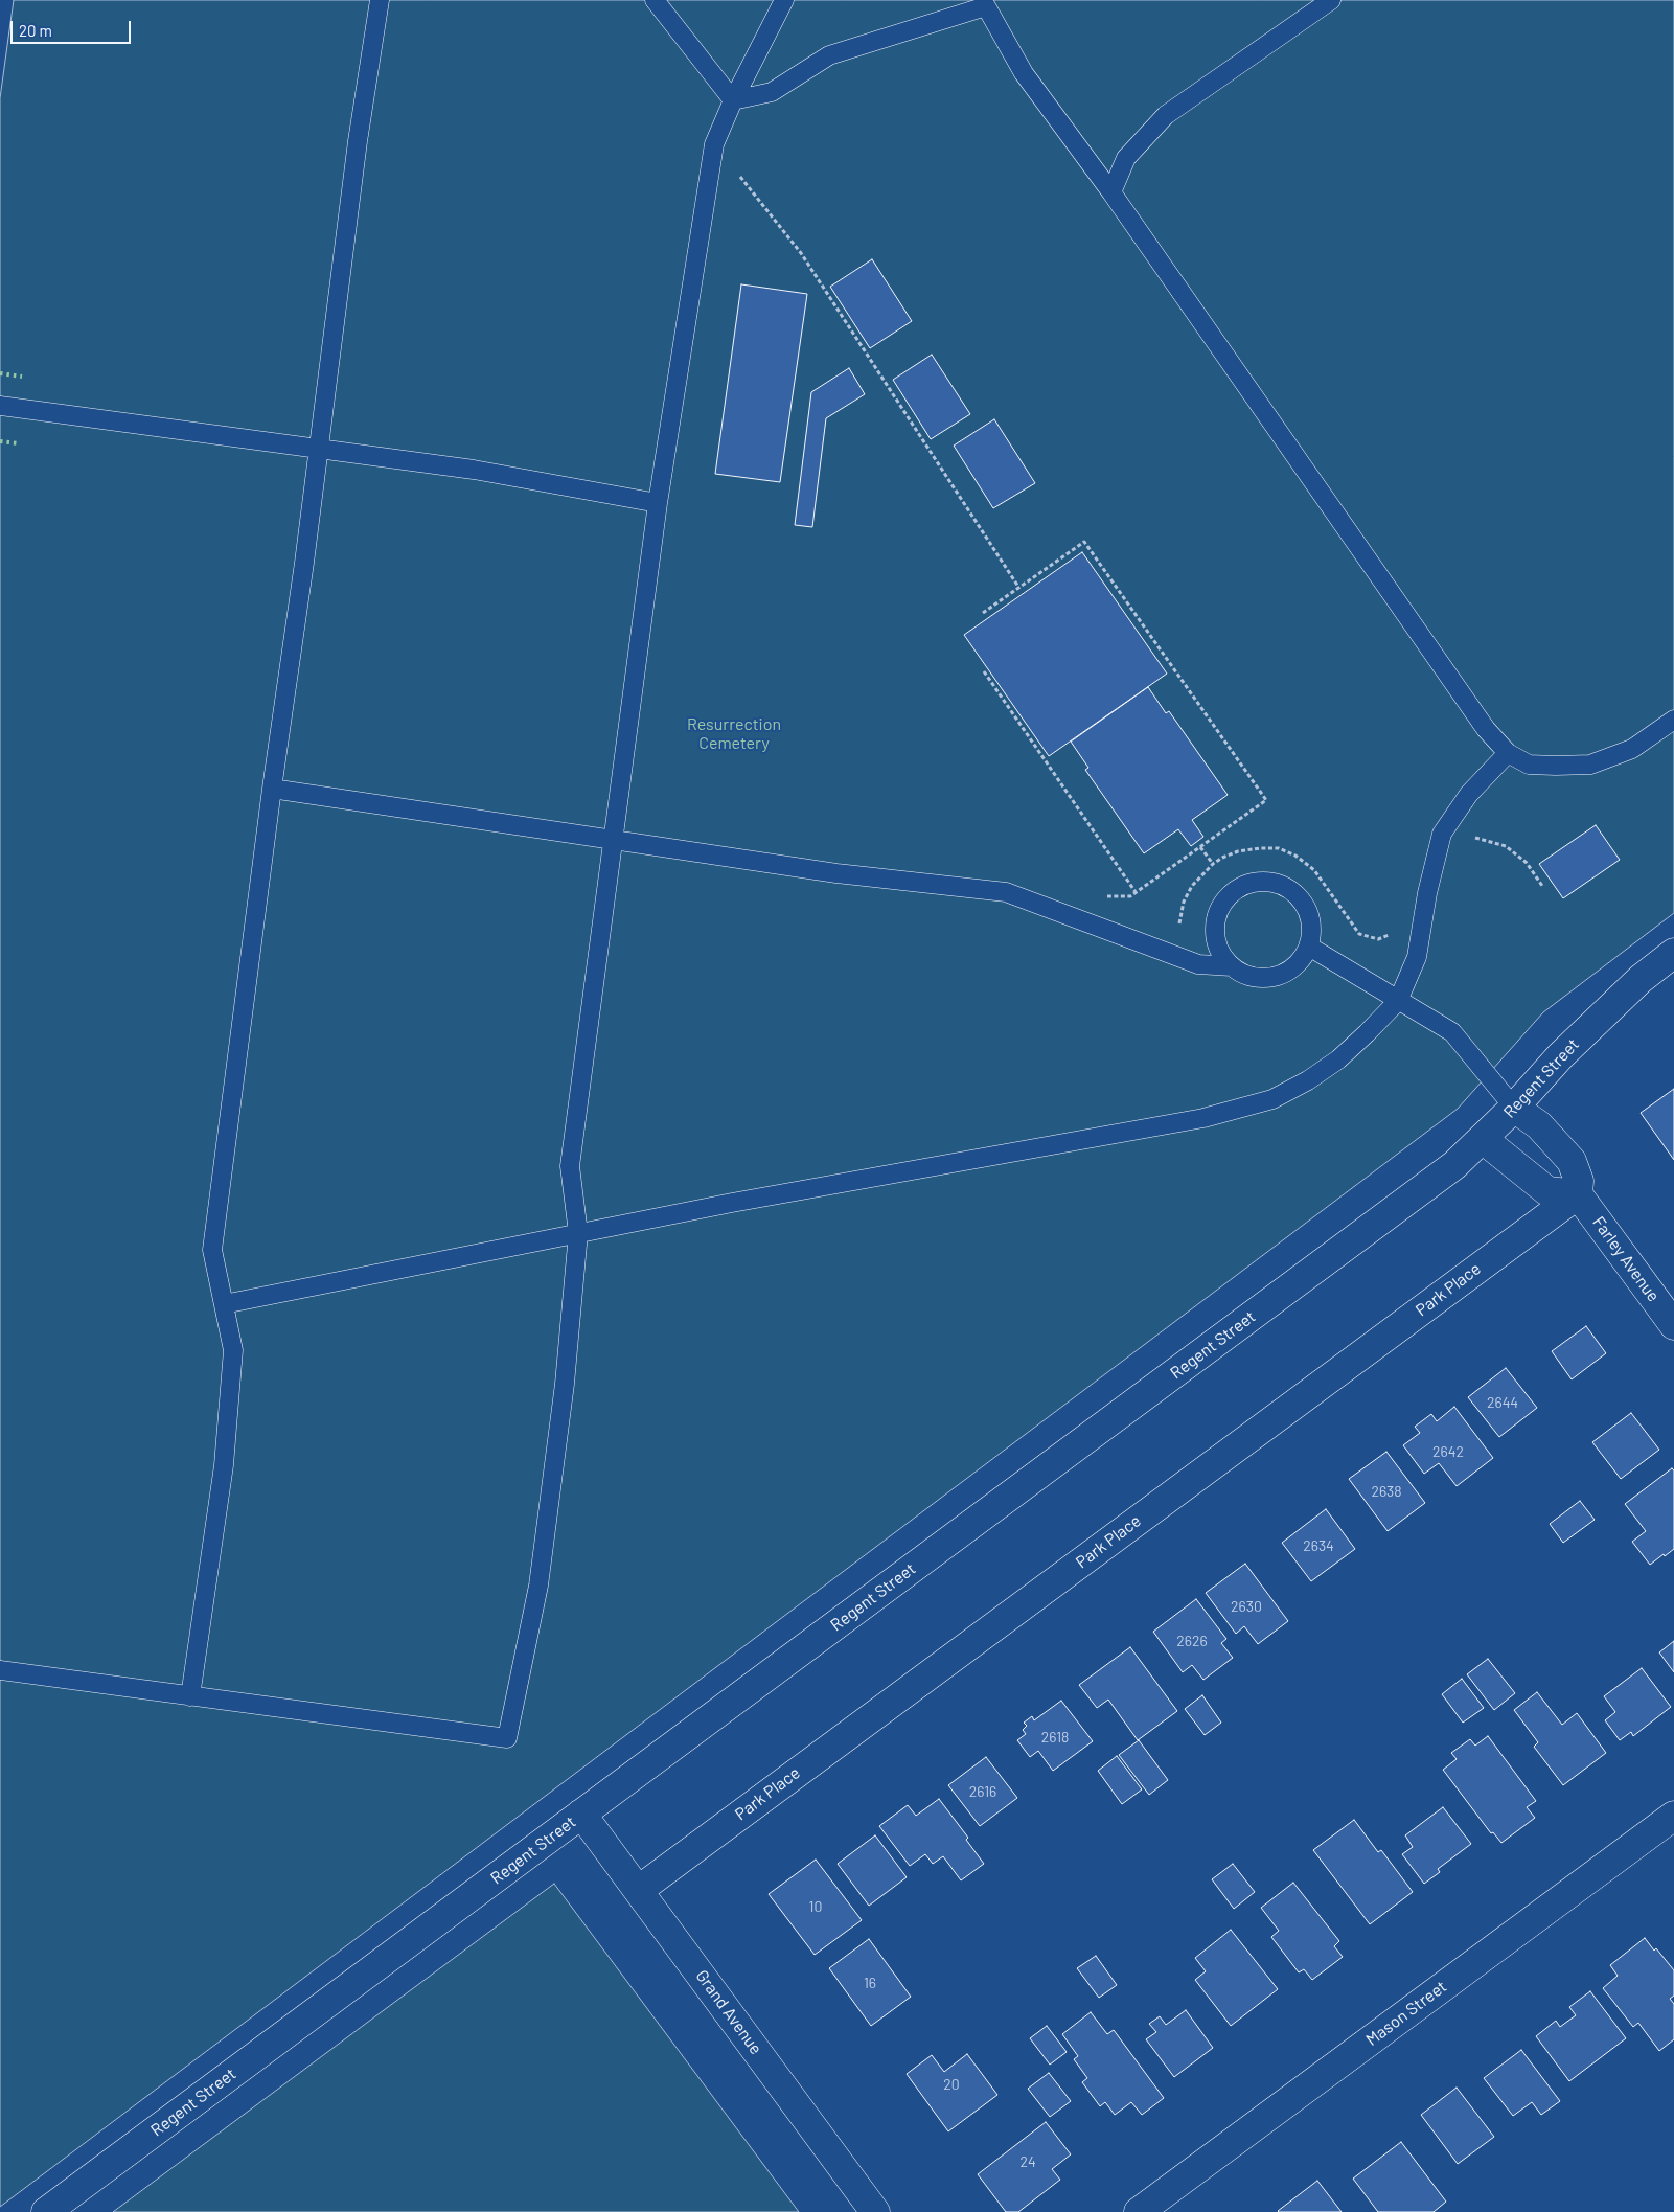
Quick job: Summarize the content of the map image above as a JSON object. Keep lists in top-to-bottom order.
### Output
{
  "streets": {
    "street": [
      "Regent Street",
      "Farley Avenue",
      "Park Place",
      "Grand Avenue",
      "Mason Street"
    ]
  },
  "crossings": [
    ["Regent Street", "Farley Avenue"],
    ["Regent Street", "Grand Avenue"],
    ["Farley Avenue", "Park Place"],
    ["Park Place", "Grand Avenue"]
  ],
  "parks": ["Resurrection Cemetery"],
  "house_numbers": [
    "2644",
    "2642",
    "2638",
    "2634",
    "2630",
    "2626",
    "2618",
    "2616",
    "10",
    "16",
    "20",
    "24"
  ],
  "scale_bar": "20 m"
}
